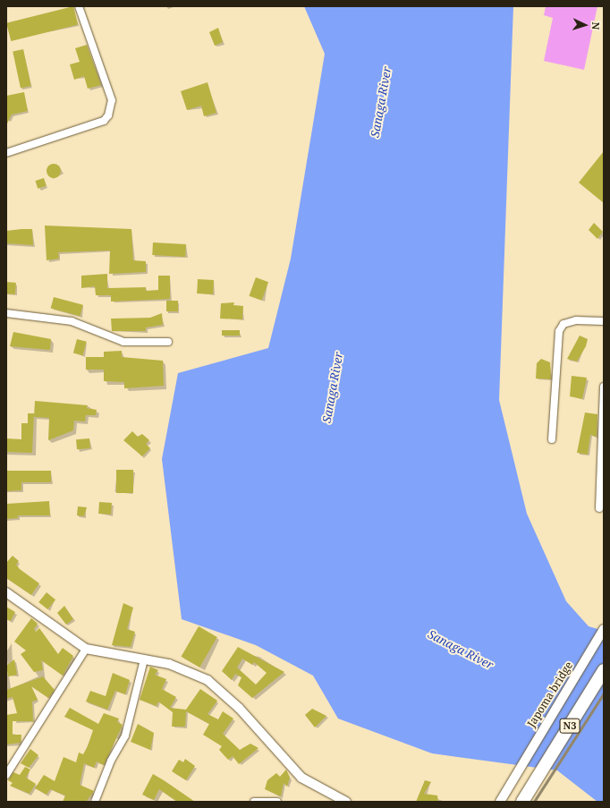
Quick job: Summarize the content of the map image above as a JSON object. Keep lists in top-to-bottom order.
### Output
{
  "streets": {
    "highway": ["N3"],
    "street": ["Japoma bridge"]
  },
  "water": ["Sanaga River"],
  "north": "right"
}
